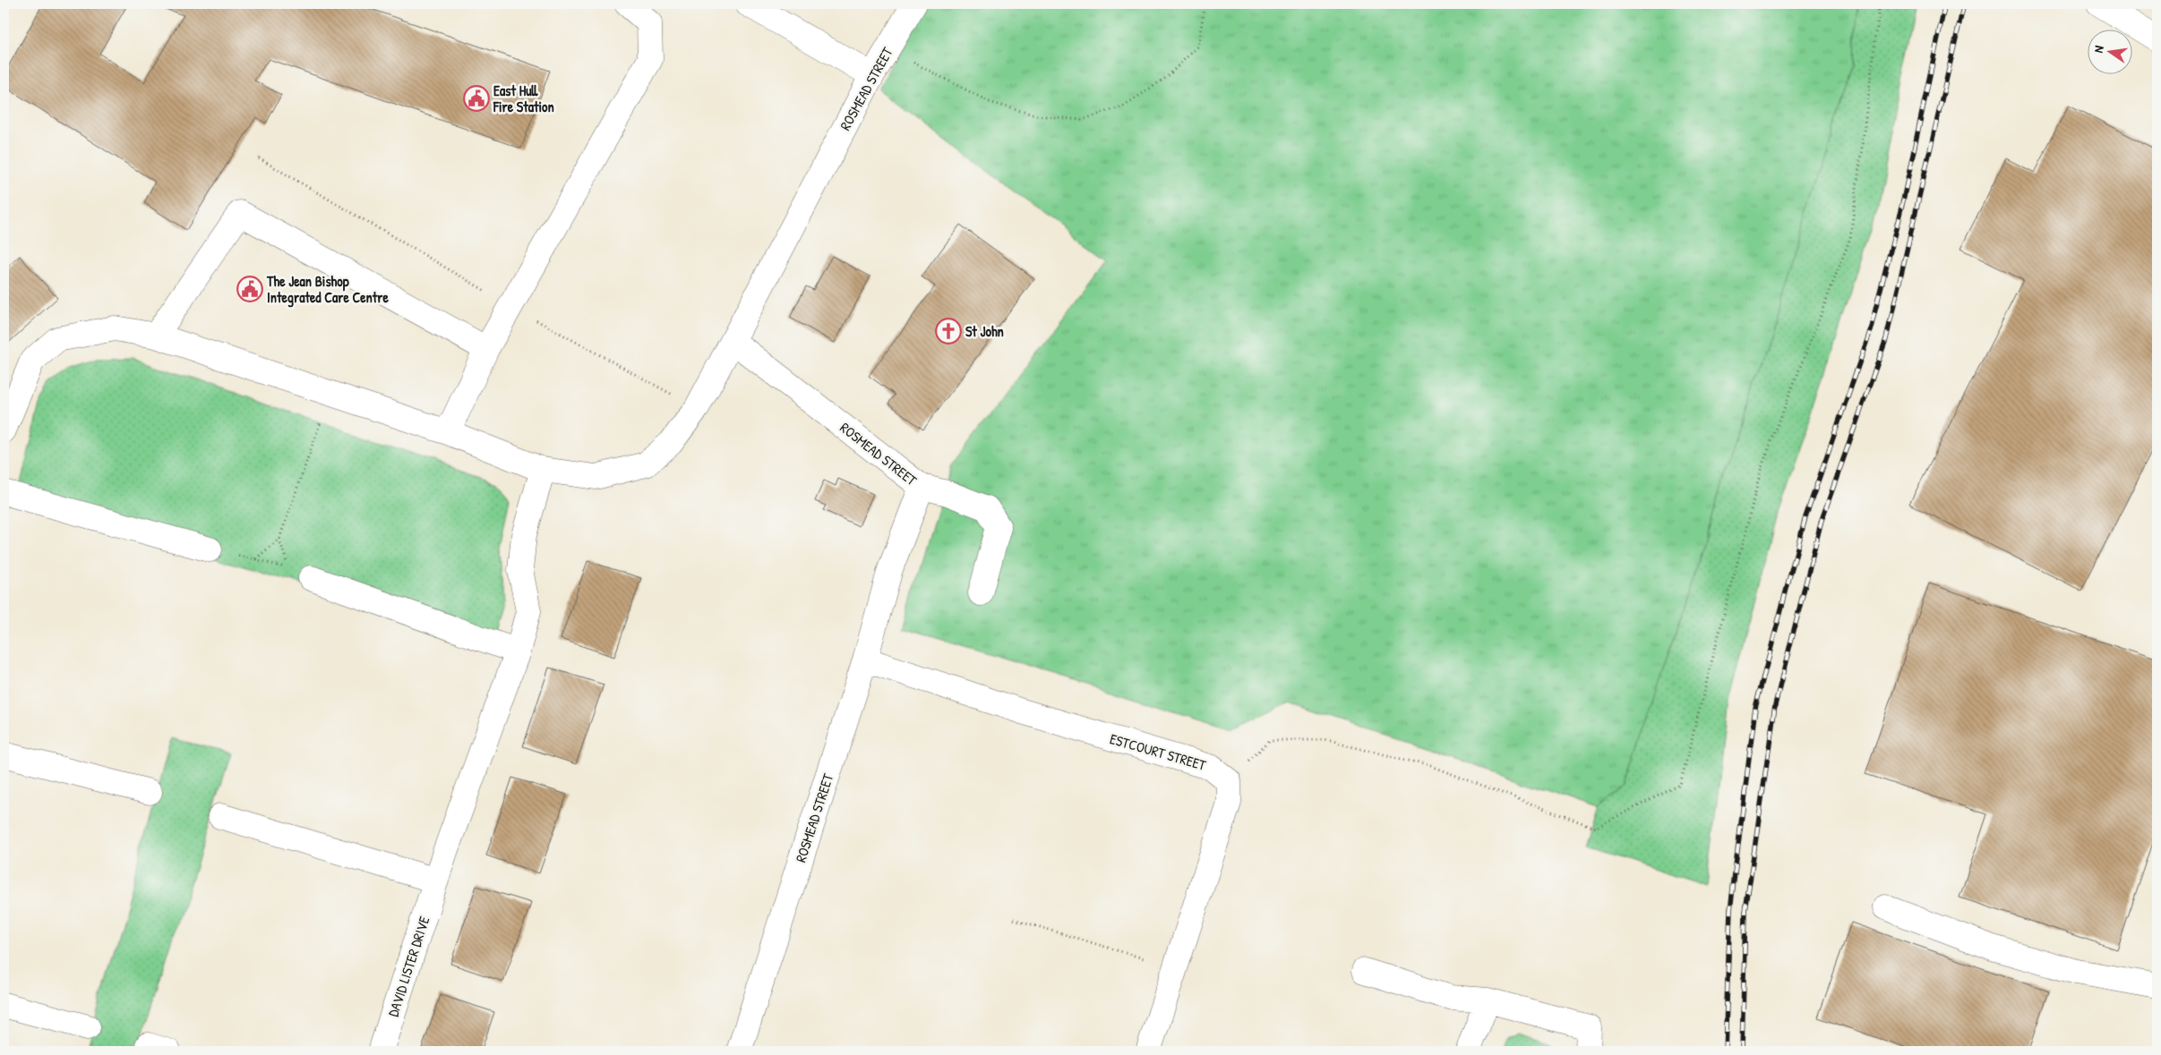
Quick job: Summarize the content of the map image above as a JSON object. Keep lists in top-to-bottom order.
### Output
{
  "streets": {
    "street": ["ROSMEAD STREET", "ESTCOURT STREET", "DAVID LISTER DRIVE"]
  },
  "crossings": [
    ["ROSMEAD STREET", "ESTCOURT STREET"]
  ],
  "places": {
    "public building": ["East Hull Fire Station", "The Jean Bishop Integrated Care Centre"],
    "church": ["St John"]
  },
  "north": "left"
}
